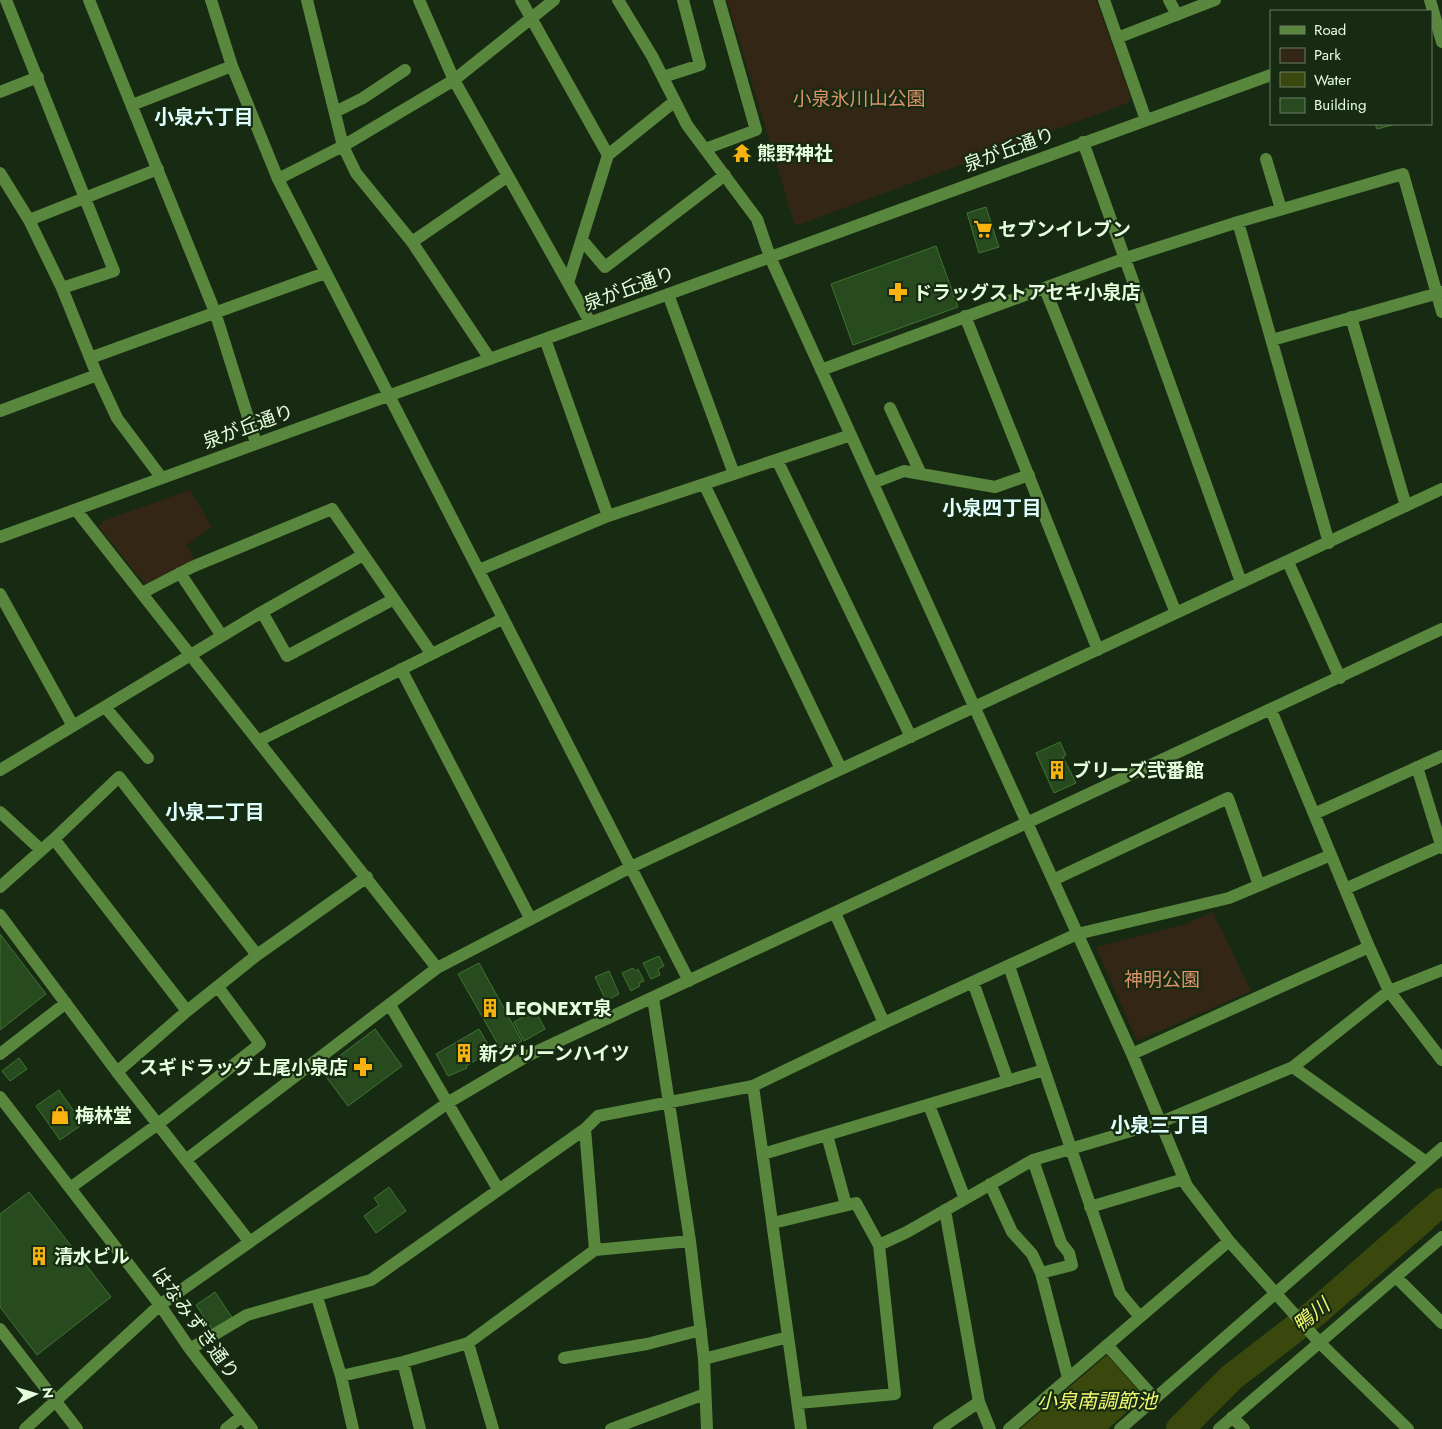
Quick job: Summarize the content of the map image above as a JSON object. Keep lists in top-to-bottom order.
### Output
{
  "streets": {
    "street": ["泉が丘通り", "はなみずき通り"]
  },
  "districts": [
    "小泉六丁目",
    "小泉四丁目",
    "小泉二丁目",
    "小泉三丁目"
  ],
  "water": ["鴨川", "小泉南調節池"],
  "parks": ["小泉氷川山公園", "神明公園"],
  "places": {
    "temple": ["熊野神社"],
    "supermarket": ["セブンイレブン"],
    "pharmacy": ["ドラッグストアセキ小泉店", "スギドラッグ上尾小泉店"],
    "building": [
      "ブリーズ弐番館",
      "LEONEXT泉",
      "新グリーンハイツ",
      "清水ビル"
    ],
    "shop": ["梅林堂"]
  },
  "legend": [
    "Road",
    "Park",
    "Water",
    "Building"
  ],
  "north": "right"
}
